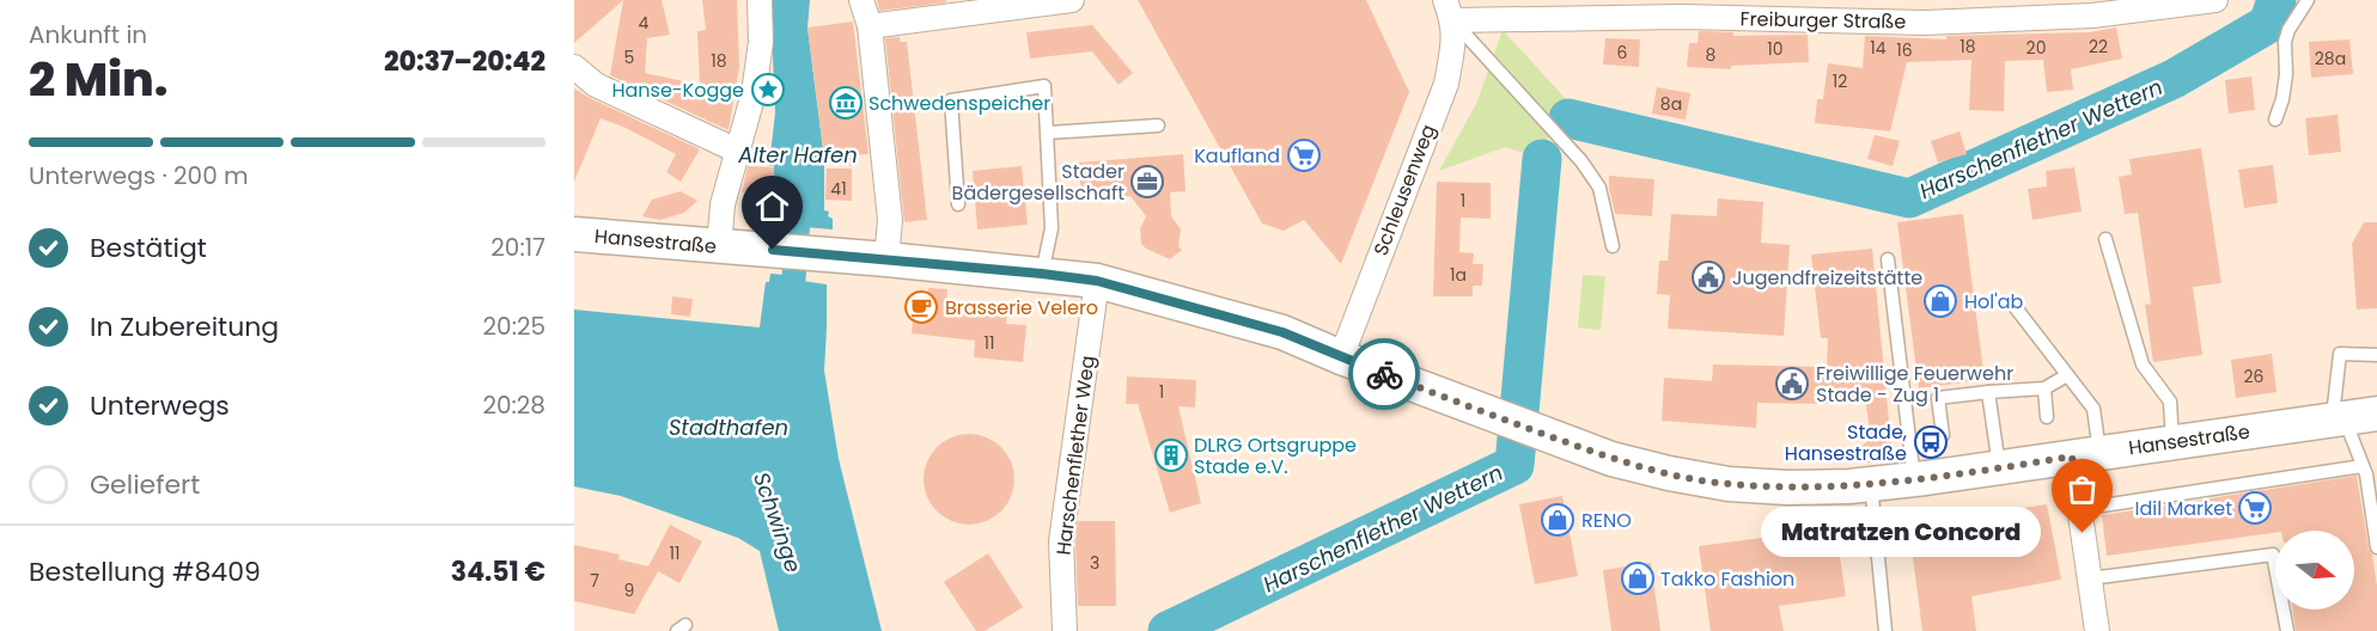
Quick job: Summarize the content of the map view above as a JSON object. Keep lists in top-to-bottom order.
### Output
{
  "streets": {
    "main road": ["Hansestraße"],
    "street": ["Freiburger Straße", "Schleusenweg", "Harschenflether Weg"]
  },
  "crossings": [
    ["Freiburger Straße", "Schleusenweg"],
    ["Schleusenweg", "Hansestraße"],
    ["Hansestraße", "Harschenflether Weg"]
  ],
  "water": [
    "Harschenflether Wettern",
    "Alter Hafen",
    "Stadthafen",
    "Schwinge"
  ],
  "places": {
    "place": ["Hanse-Kogge"],
    "museum": ["Schwedenspeicher"],
    "supermarket": ["Kaufland", "Idil Market"],
    "office": ["Stader Bädergesellschaft"],
    "public building": ["Jugendfreizeitstätte", "Freiwillige Feuerwehr Stade - Zug 1"],
    "shop": ["Hol'ab", "RENO", "Takko Fashion"],
    "cafe": ["Brasserie Velero"],
    "bus stop": ["Stade, Hansestraße"],
    "building": ["DLRG Ortsgruppe Stade e.V."],
    "other": ["Matratzen Concord"]
  },
  "house_numbers": [
    "4",
    "18",
    "22",
    "14",
    "20",
    "10",
    "16",
    "6",
    "8",
    "5",
    "28a",
    "18",
    "12",
    "8a",
    "41",
    "1",
    "1a",
    "11",
    "26",
    "1",
    "11",
    "3",
    "7",
    "9"
  ],
  "north": "right",
  "page": {
    "heading": ["2 Min.", "Ankunft in", "20:37–20:42"],
    "panel": ["Bestellung #8409", "34.51 €"],
    "bar": "Unterwegs · 200 m",
    "list": [
      ["Bestätigt", "20:17"],
      ["In Zubereitung", "20:25"],
      ["Unterwegs", "20:28"],
      "Geliefert"
    ],
    "bubble": "Matratzen Concord"
  }
}
